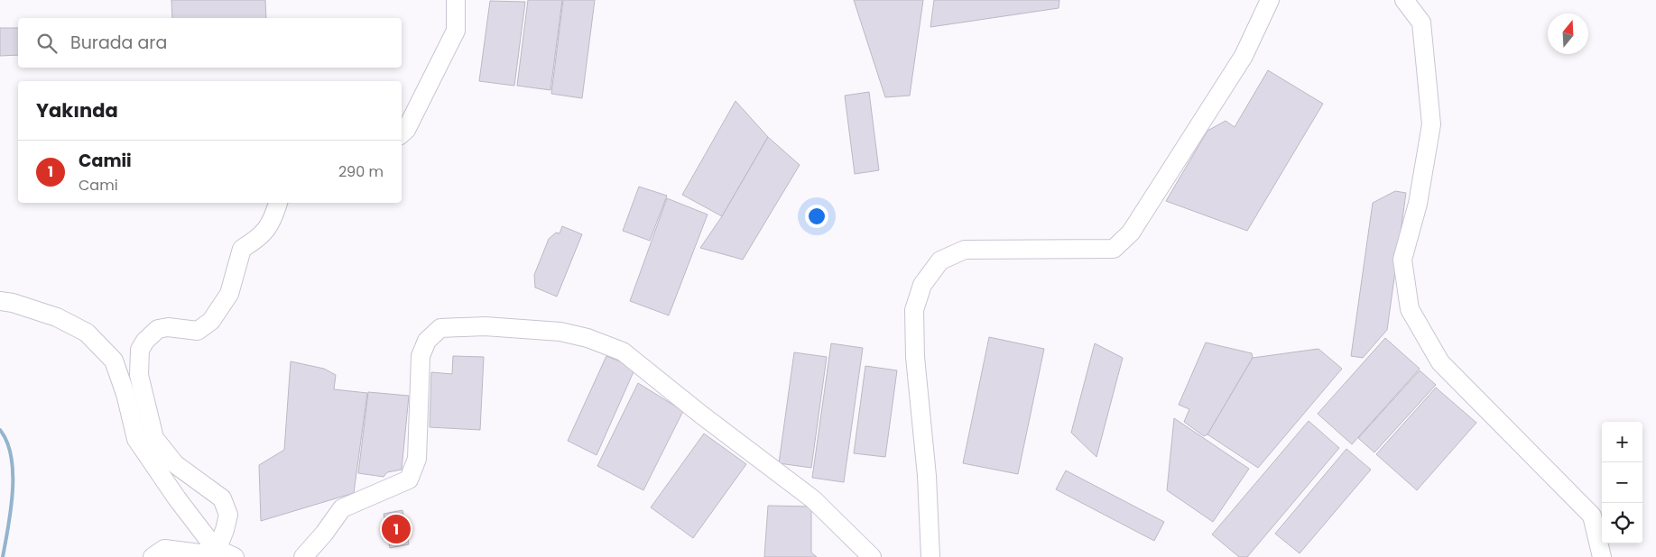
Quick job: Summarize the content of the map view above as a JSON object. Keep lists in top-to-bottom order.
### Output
{
  "north": "top",
  "page": {
    "search": "Burada ara",
    "heading": "Yakında",
    "list": [
      {
        "mark": "1",
        "name": "Camii",
        "note": "Cami",
        "value": "290 m"
      }
    ],
    "map_buttons": ["+", "−"],
    "pins": "1"
  }
}
